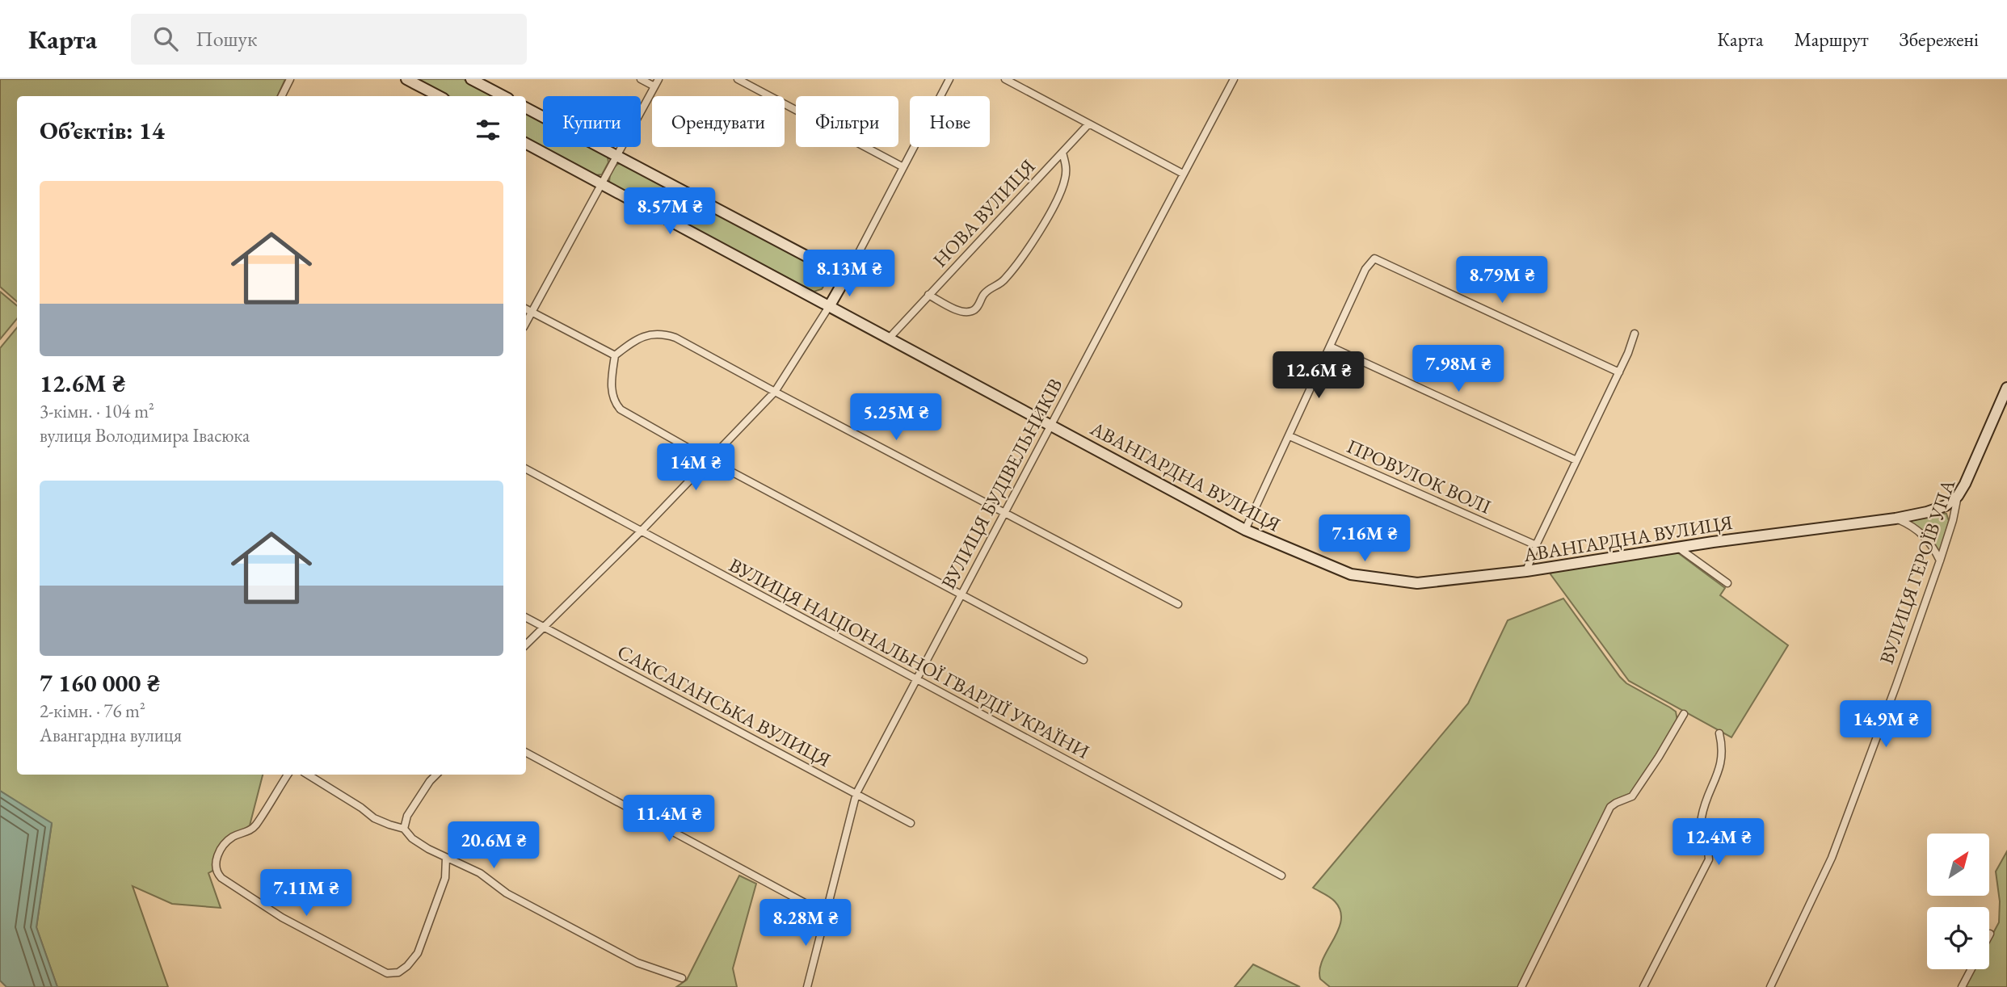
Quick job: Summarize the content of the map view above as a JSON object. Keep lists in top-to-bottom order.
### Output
{
  "streets": {
    "street": [
      "НОВА ВУЛИЦЯ",
      "АВАНГАРДНА ВУЛИЦЯ",
      "ПРОВУЛОК ВОЛІ",
      "ВУЛИЦЯ БУДІВЕЛЬНИКІВ",
      "ВУЛИЦЯ ГЕРОЇВ УПА",
      "ВУЛИЦЯ НАЦІОНАЛЬНОЇ ГВАРДІЇ УКРАЇНИ",
      "САКСАГАНСЬКА ВУЛИЦЯ"
    ]
  },
  "crossings": [
    ["НОВА ВУЛИЦЯ", "АВАНГАРДНА ВУЛИЦЯ"],
    ["АВАНГАРДНА ВУЛИЦЯ", "ВУЛИЦЯ БУДІВЕЛЬНИКІВ"],
    ["АВАНГАРДНА ВУЛИЦЯ", "ВУЛИЦЯ ГЕРОЇВ УПА"],
    ["ВУЛИЦЯ БУДІВЕЛЬНИКІВ", "ВУЛИЦЯ НАЦІОНАЛЬНОЇ ГВАРДІЇ УКРАЇНИ"],
    ["ВУЛИЦЯ БУДІВЕЛЬНИКІВ", "САКСАГАНСЬКА ВУЛИЦЯ"]
  ],
  "north": "top right",
  "page": {
    "header": "Карта",
    "search": "Пошук",
    "nav": ["Карта", "Маршрут", "Збережені"],
    "chip": [
      "Купити",
      "Орендувати",
      "Фільтри",
      "Нове"
    ],
    "heading": "Об’єктів: 14",
    "list": [
      {
        "name": "12.6M ₴",
        "note": "3-кімн. · 104 m² · вулиця Володимира Івасюка"
      },
      {
        "name": "7 160 000 ₴",
        "note": "2-кімн. · 76 m² · Авангардна вулиця"
      }
    ],
    "price": [
      "8.57M ₴",
      "8.13M ₴",
      "8.79M ₴",
      "7.98M ₴",
      "12.6M ₴",
      "5.25M ₴",
      "14M ₴",
      "7.16M ₴",
      "14.9M ₴",
      "11.4M ₴",
      "12.4M ₴",
      "20.6M ₴",
      "7.11M ₴",
      "8.28M ₴"
    ]
  }
}
